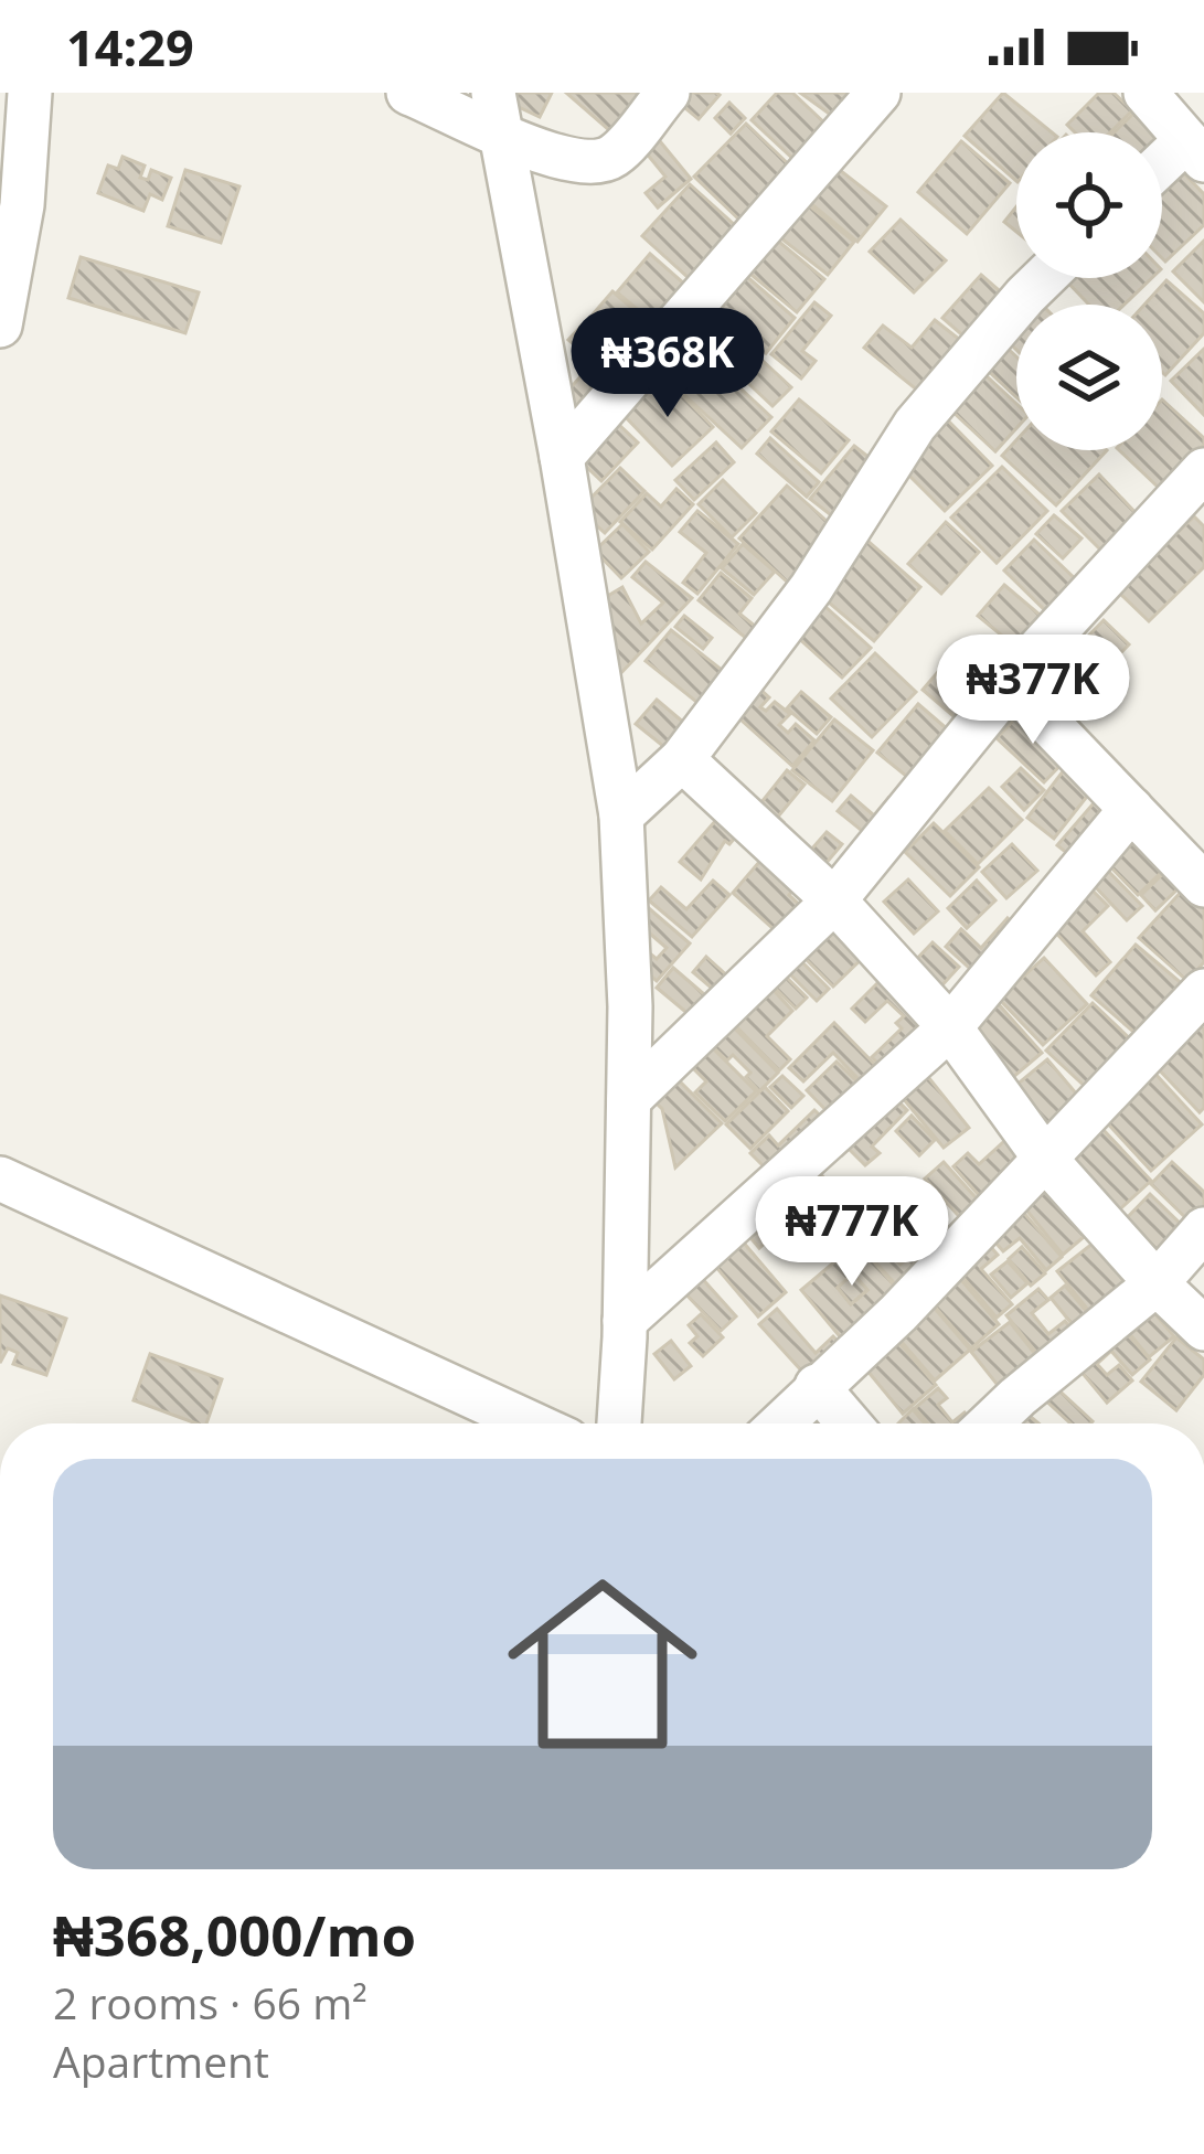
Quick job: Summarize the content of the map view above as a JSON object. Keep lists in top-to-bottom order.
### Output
{
  "page": {
    "status": "14:29",
    "price": ["₦368K", "₦377K", "₦777K"],
    "list": [
      {
        "name": "₦368,000/mo",
        "note": "2 rooms · 66 m² · Apartment"
      }
    ]
  }
}
